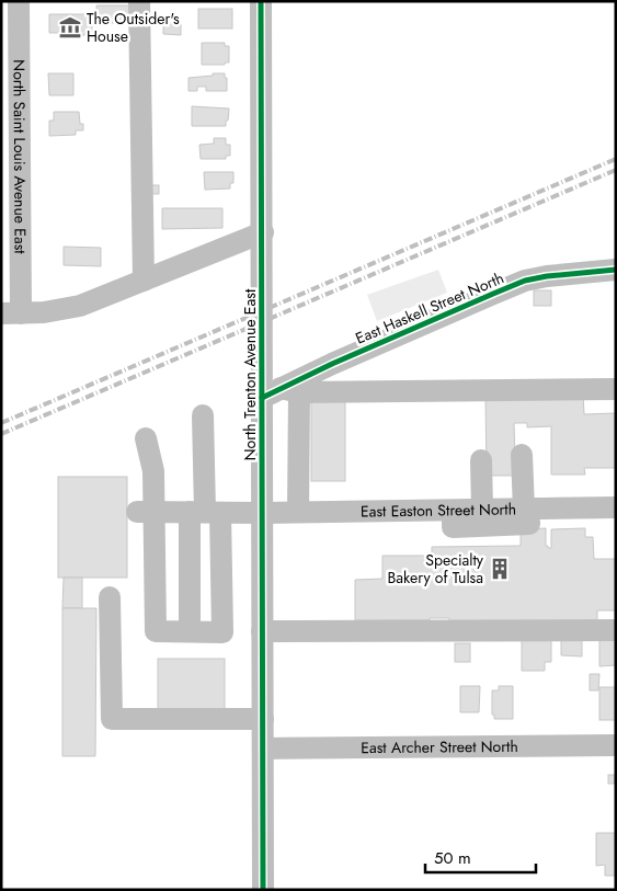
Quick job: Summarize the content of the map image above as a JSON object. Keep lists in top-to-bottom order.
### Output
{
  "streets": {
    "street": [
      "North Saint Louis Avenue East",
      "East Haskell Street North",
      "North Trenton Avenue East",
      "East Easton Street North",
      "East Archer Street North"
    ]
  },
  "crossings": [
    ["East Haskell Street North", "North Trenton Avenue East"],
    ["North Trenton Avenue East", "East Easton Street North"],
    ["North Trenton Avenue East", "East Archer Street North"]
  ],
  "places": {
    "museum": ["The Outsider's House"],
    "building": ["Specialty Bakery of Tulsa"]
  },
  "scale_bar": "50 m"
}
